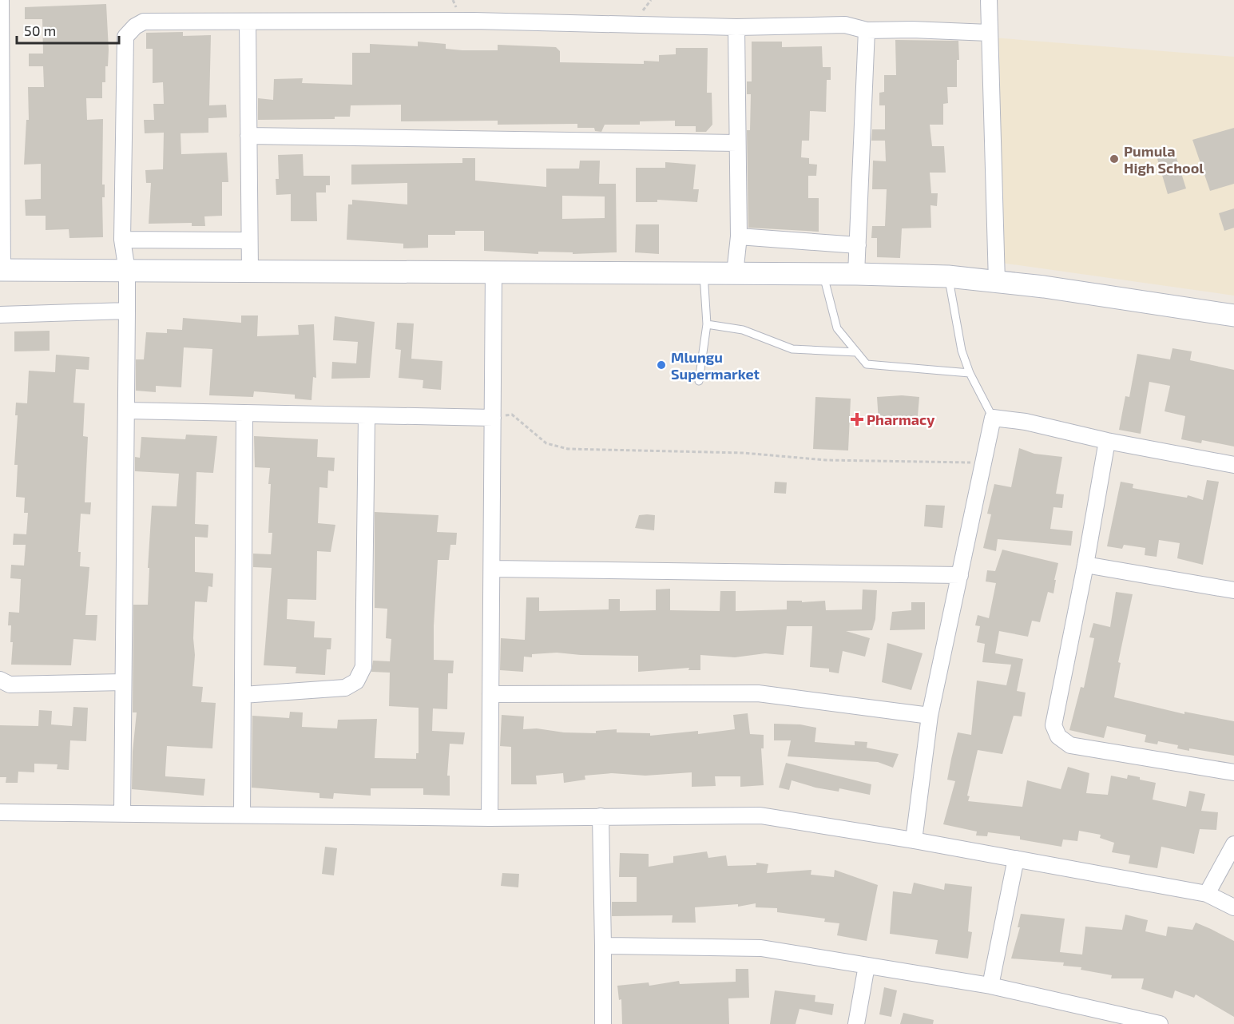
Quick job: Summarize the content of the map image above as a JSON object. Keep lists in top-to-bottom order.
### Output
{
  "places": {
    "other": ["Pumula High School", "Mlungu Supermarket"],
    "health": ["Pharmacy"]
  },
  "scale_bar": "50 m"
}
